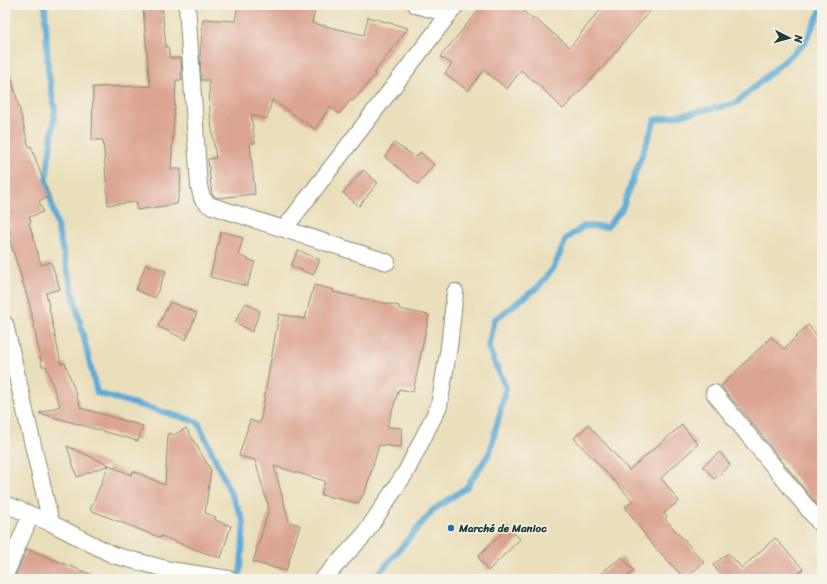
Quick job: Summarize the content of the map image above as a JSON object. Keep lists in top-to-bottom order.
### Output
{
  "places": ["Marché de Manioc"],
  "north": "right"
}
